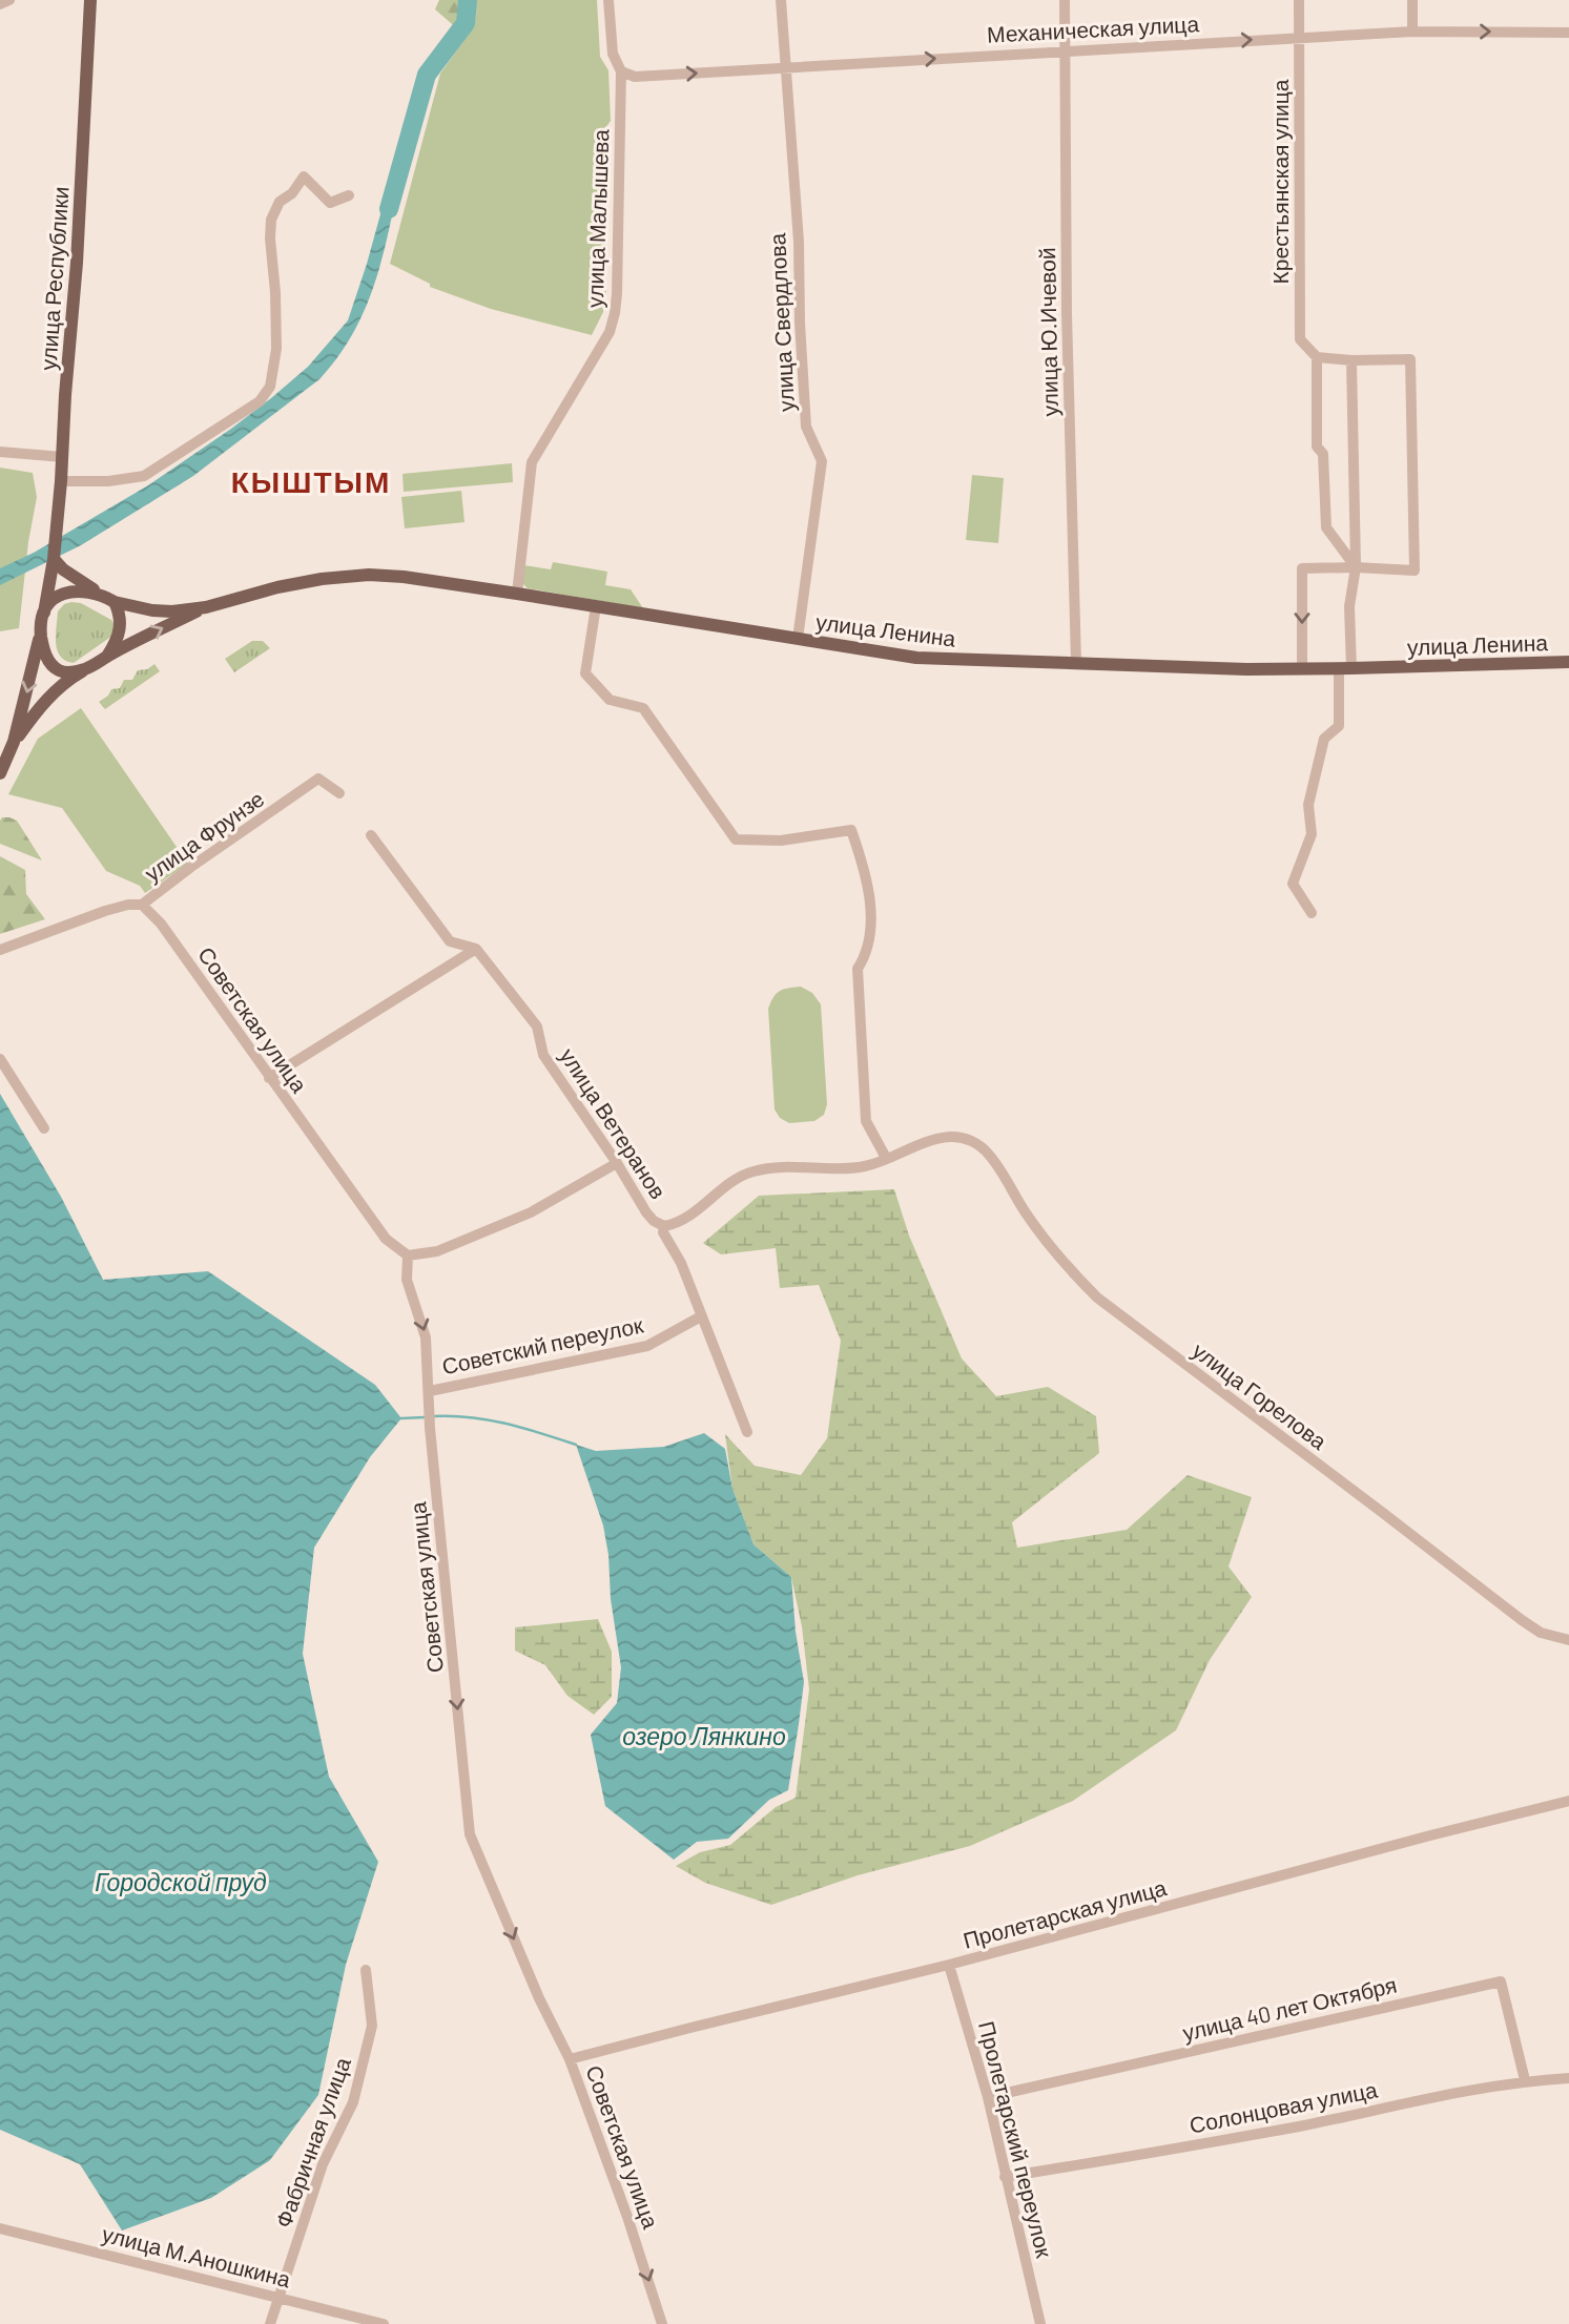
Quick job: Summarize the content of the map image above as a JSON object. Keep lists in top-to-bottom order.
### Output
{
  "streets": {
    "main road": ["улица Республики", "улица Ленина"],
    "street": [
      "Механическая улица",
      "Крестьянская улица",
      "улица Малышева",
      "улица Свердлова",
      "улица Ю.Ичевой",
      "улица Фрунзе",
      "Советская улица",
      "улица Ветеранов",
      "Советский переулок",
      "улица Горелова",
      "Пролетарская улица",
      "улица 40 лет Октября",
      "Солонцовая улица",
      "Пролетарский переулок",
      "Фабричная улица",
      "улица М.Аношкина"
    ]
  },
  "crossings": [
    ["Механическая улица", "Крестьянская улица"],
    ["Механическая улица", "улица Малышева"],
    ["Механическая улица", "улица Свердлова"],
    ["Механическая улица", "улица Ю.Ичевой"],
    ["улица Малышева", "улица Ленина"],
    ["улица Свердлова", "улица Ленина"],
    ["улица Ю.Ичевой", "улица Ленина"],
    ["улица Фрунзе", "Советская улица"],
    ["Советская улица", "Советский переулок"],
    ["Советская улица", "Пролетарская улица"],
    ["улица Ветеранов", "Советский переулок"],
    ["Пролетарская улица", "Пролетарский переулок"],
    ["улица 40 лет Октября", "Солонцовая улица"],
    ["улица 40 лет Октября", "Пролетарский переулок"],
    ["Солонцовая улица", "Пролетарский переулок"],
    ["Фабричная улица", "улица М.Аношкина"]
  ],
  "one_way": ["Механическая улица", "Советская улица"],
  "districts": ["КЫШТЫМ"],
  "water": ["озеро Лянкино", "Городской пруд"]
}
